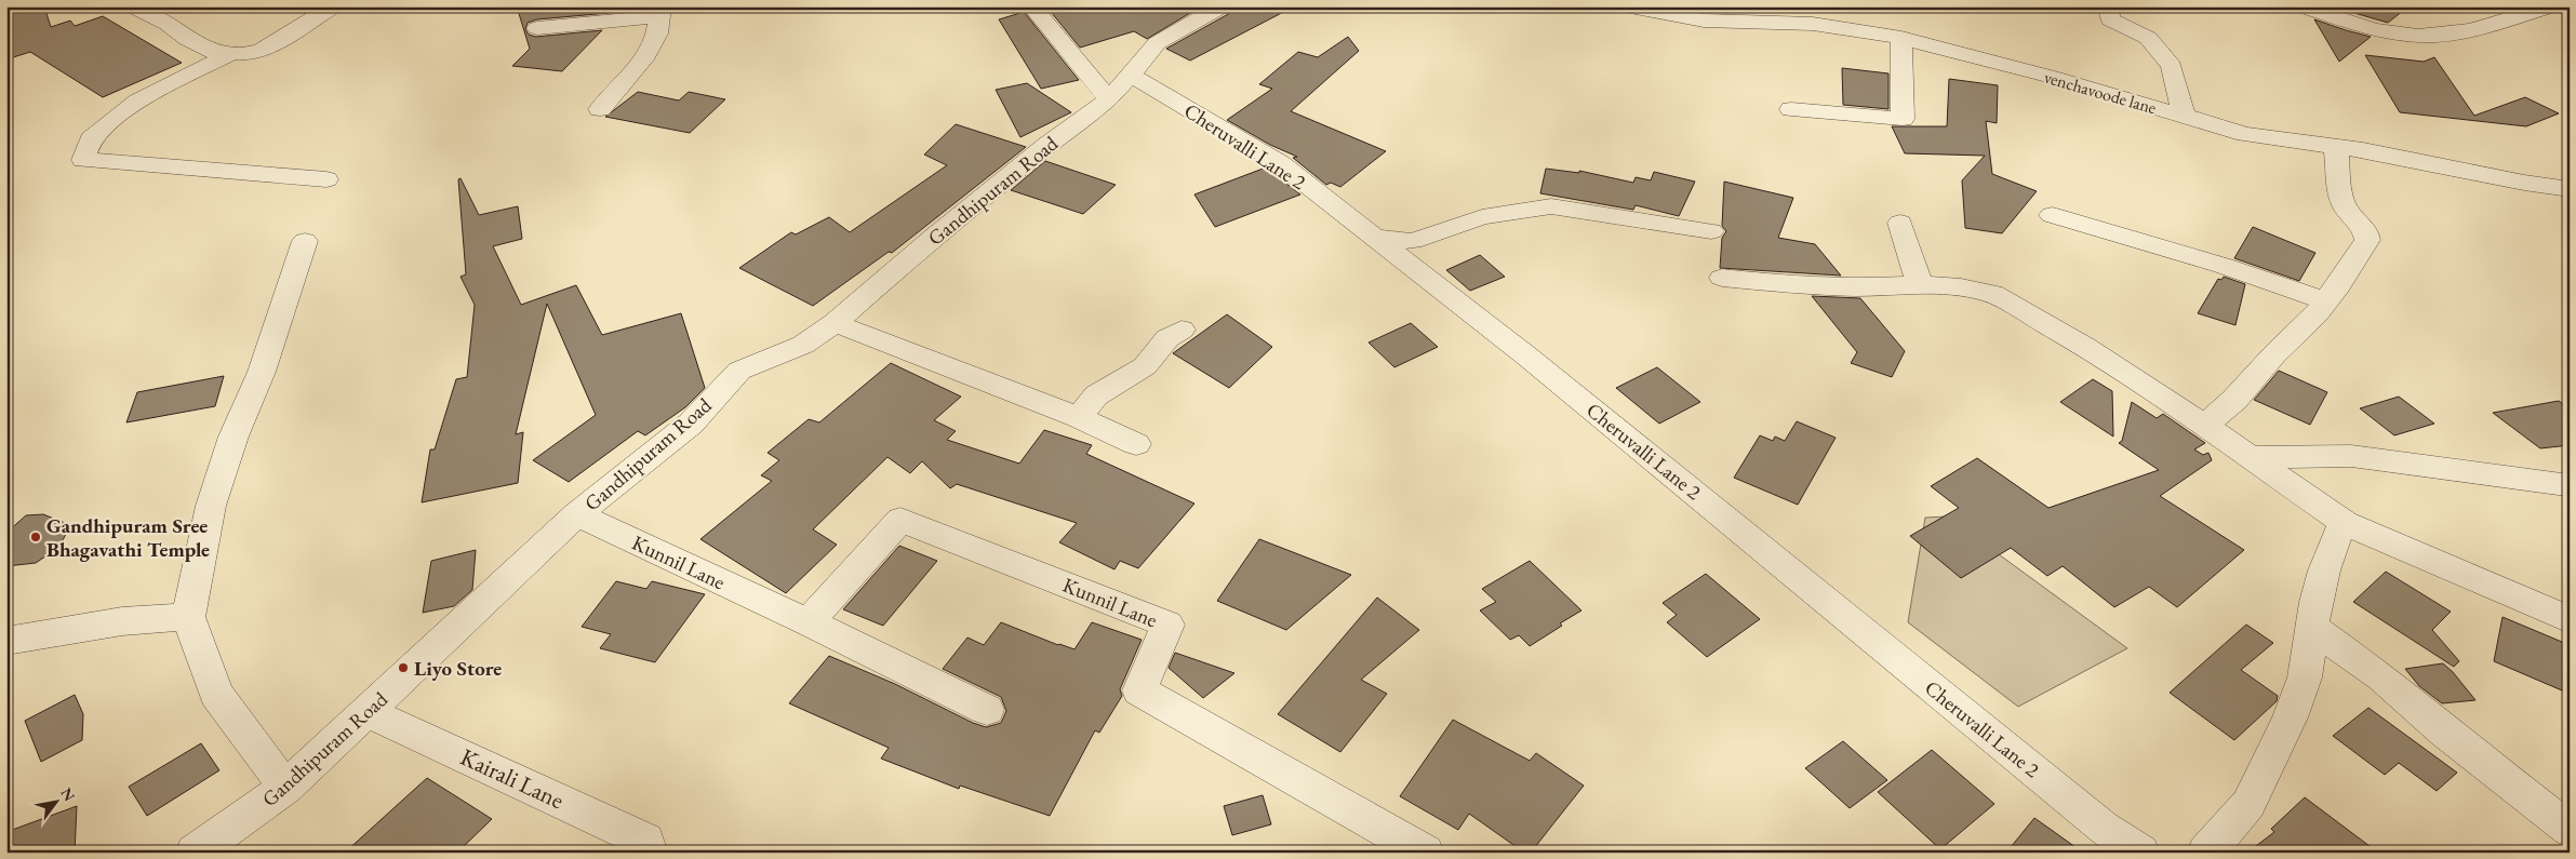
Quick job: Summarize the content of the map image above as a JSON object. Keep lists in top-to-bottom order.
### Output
{
  "streets": {
    "street": [
      "venchavoode lane",
      "Cheruvalli Lane 2",
      "Gandhipuram Road",
      "Kunnil Lane",
      "Kairali Lane"
    ]
  },
  "crossings": [
    ["Cheruvalli Lane 2", "Gandhipuram Road"],
    ["Gandhipuram Road", "Kunnil Lane"],
    ["Gandhipuram Road", "Kairali Lane"]
  ],
  "places": ["Gandhipuram Sree Bhagavathi Temple", "Liyo Store"],
  "north": "top right"
}
